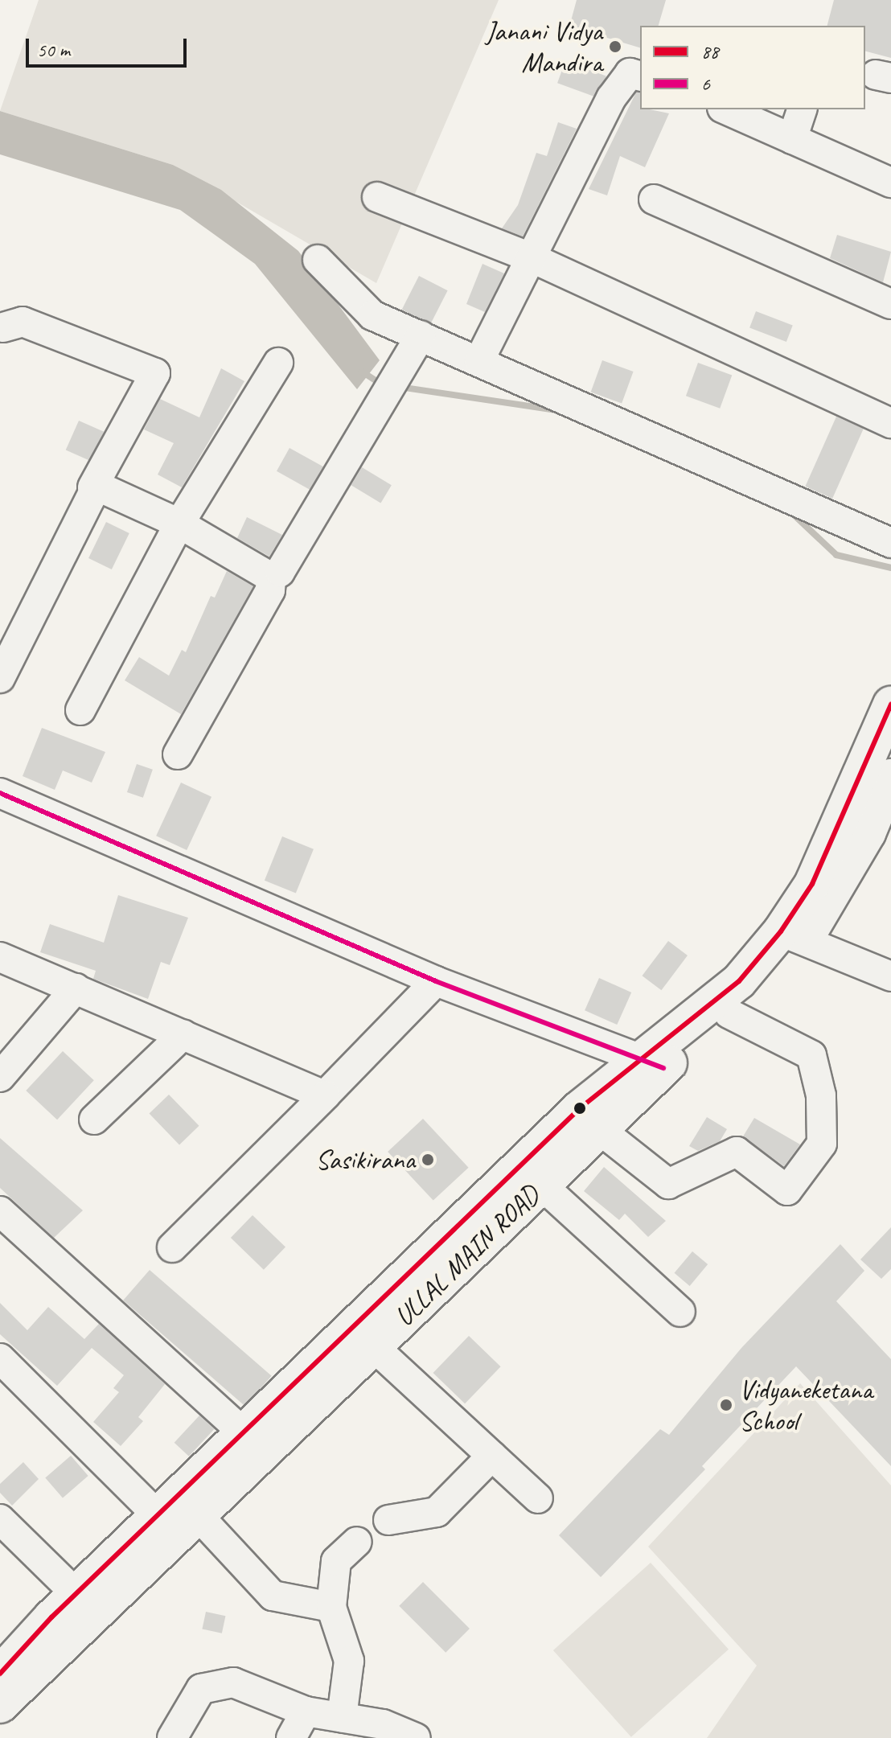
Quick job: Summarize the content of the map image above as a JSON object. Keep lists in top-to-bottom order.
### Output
{
  "streets": {
    "main road": ["ULLAL MAIN ROAD"]
  },
  "places": ["Janani Vidya Mandira", "Sasikirana", "Vidyaneketana School"],
  "lines": ["transit line 88", "transit line 6"],
  "legend": ["88", "6"],
  "scale_bar": "50 m"
}
